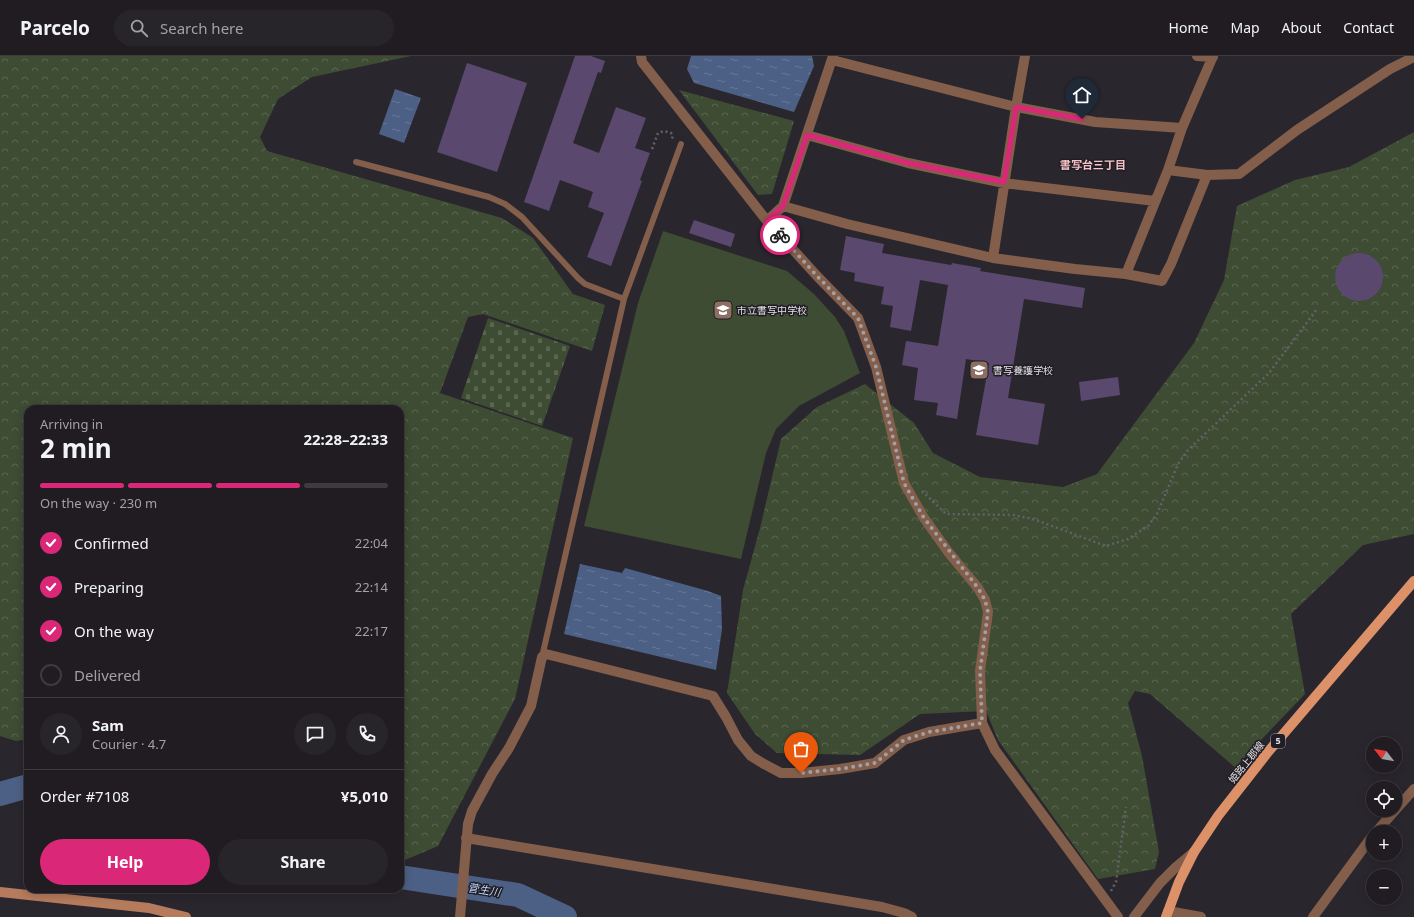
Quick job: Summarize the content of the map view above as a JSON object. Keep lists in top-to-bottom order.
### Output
{
  "streets": {
    "main road": ["5", "姫路上郡線"]
  },
  "districts": ["書写台三丁目"],
  "water": ["菅生川"],
  "places": {
    "school or university": ["市立書写中学校", "書写養護学校"]
  },
  "north": "top left",
  "page": {
    "header": "Parcelo",
    "search": "Search here",
    "nav": [
      "Home",
      "Map",
      "About",
      "Contact"
    ],
    "heading": ["2 min", "Arriving in", "22:28–22:33"],
    "panel": [
      "Sam",
      "Courier · 4.7",
      "Order #7108",
      "¥5,010"
    ],
    "bar": "On the way · 230 m",
    "list": [
      ["Confirmed", "22:04"],
      ["Preparing", "22:14"],
      ["On the way", "22:17"],
      "Delivered"
    ],
    "map_buttons": ["+", "−"],
    "buttons": ["Help", "Share"]
  }
}
